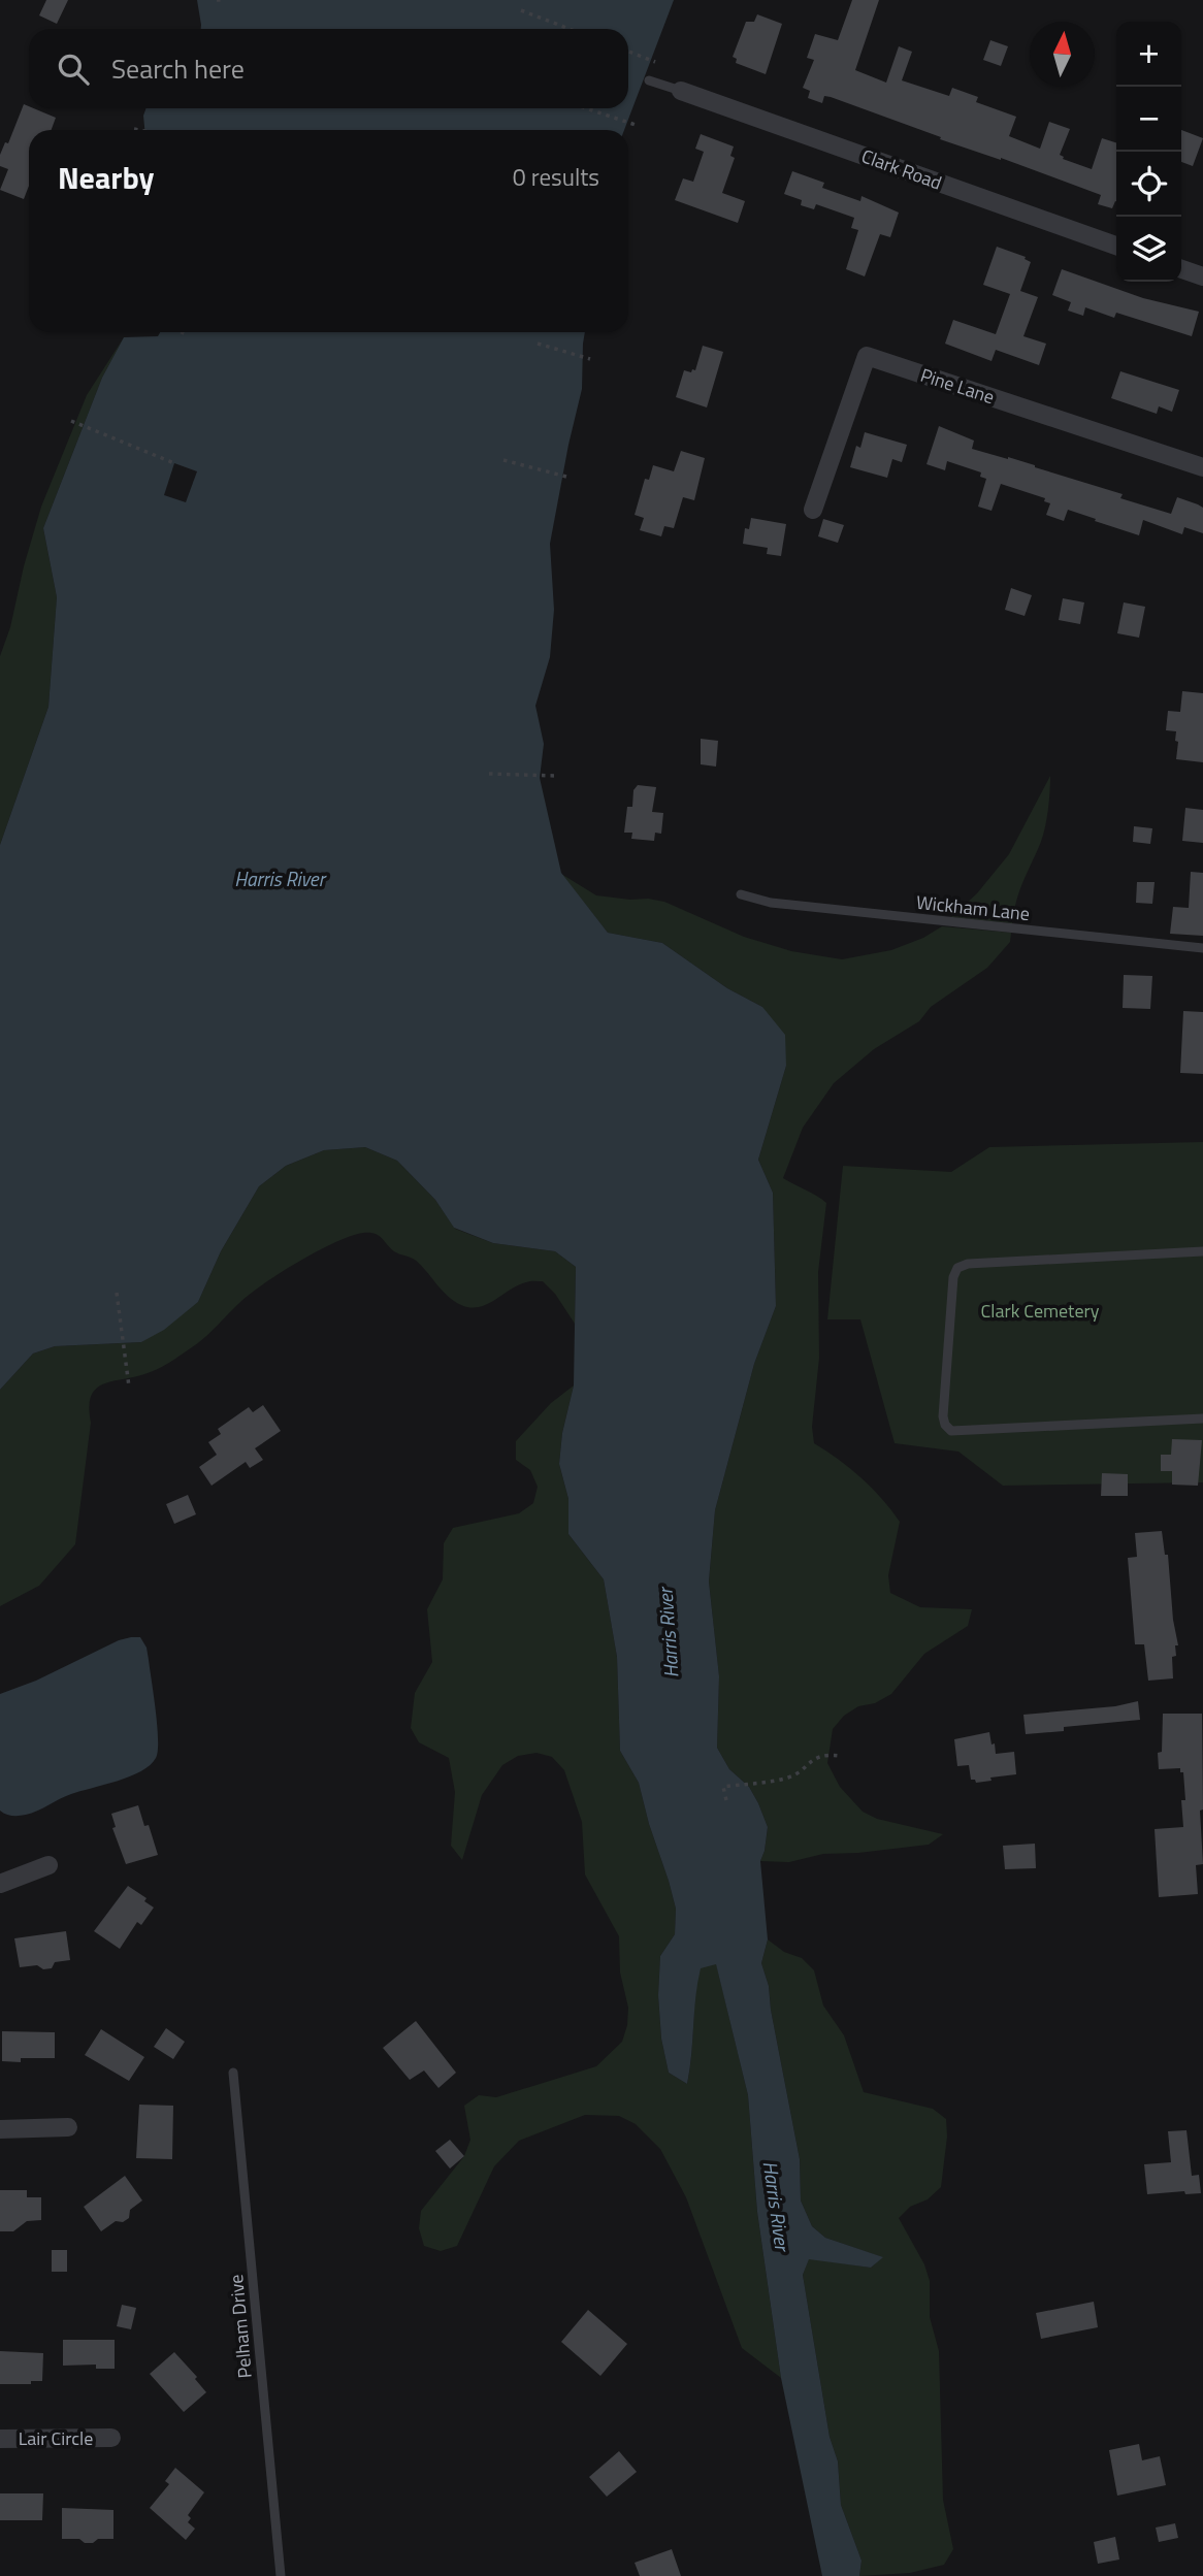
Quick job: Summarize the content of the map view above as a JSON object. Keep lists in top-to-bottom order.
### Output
{
  "streets": {
    "street": ["Clark Road", "Pine Lane", "Lair Circle"],
    "lane": ["Wickham Lane", "Pelham Drive"]
  },
  "water": ["Harris River"],
  "parks": ["Clark Cemetery"],
  "north": "top",
  "page": {
    "map_buttons": ["+", "−"],
    "search": "Search here",
    "heading": ["Nearby", "0 results"]
  }
}
